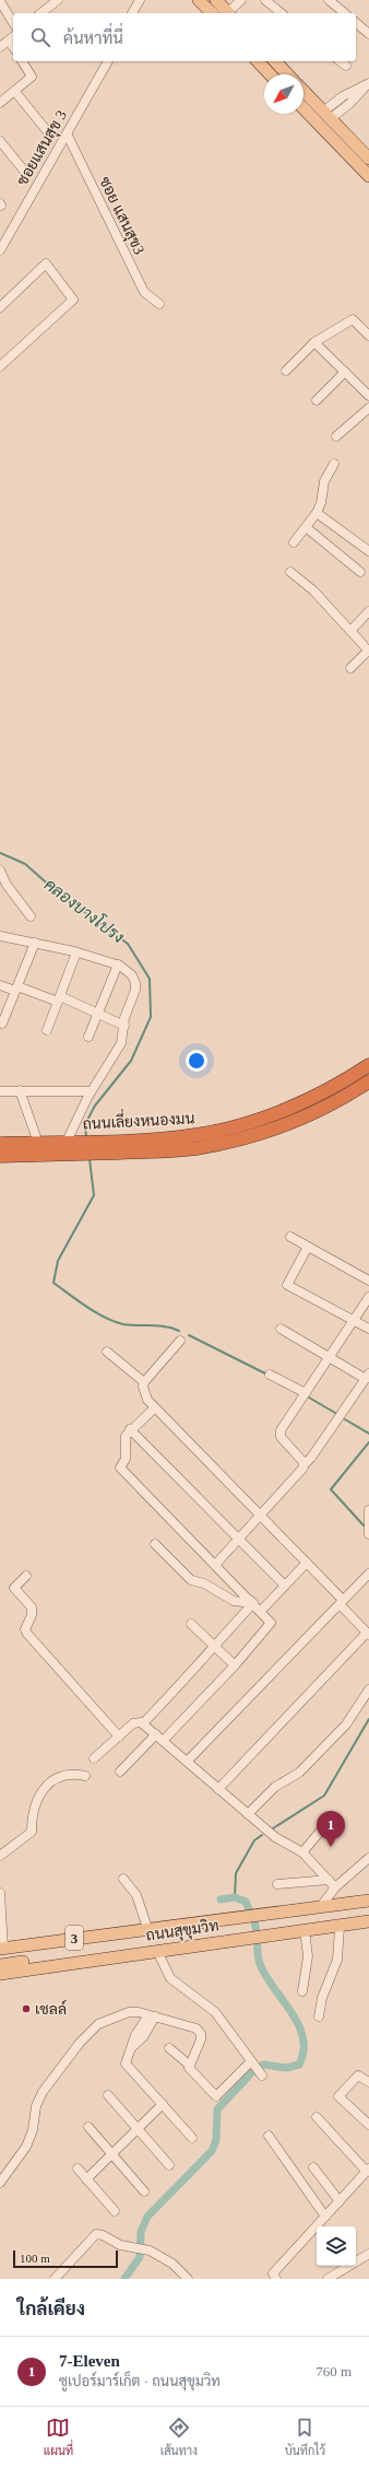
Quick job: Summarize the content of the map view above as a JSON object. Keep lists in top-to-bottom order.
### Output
{
  "streets": {
    "highway": ["ถนนเลี่ยงหนองมน"],
    "main road": ["ถนนสุขุมวิท", "3"],
    "street": ["ซอยแสนสุข 3", "ซอย แสนสุข3"]
  },
  "crossings": [
    ["ซอยแสนสุข 3", "ซอย แสนสุข3"]
  ],
  "water": ["คลองบางโปรง"],
  "places": ["เชลล์"],
  "scale_bar": "100 m",
  "north": "bottom left",
  "page": {
    "search": "ค้นหาที่นี่",
    "pins": "1",
    "scale": "100 m",
    "heading": "ใกล้เคียง",
    "list": [
      {
        "mark": "1",
        "name": "7-Eleven",
        "note": "ซูเปอร์มาร์เก็ต · ถนนสุขุมวิท",
        "value": "760 m"
      }
    ],
    "nav": ["แผนที่", "เส้นทาง", "บันทึกไว้"]
  }
}
